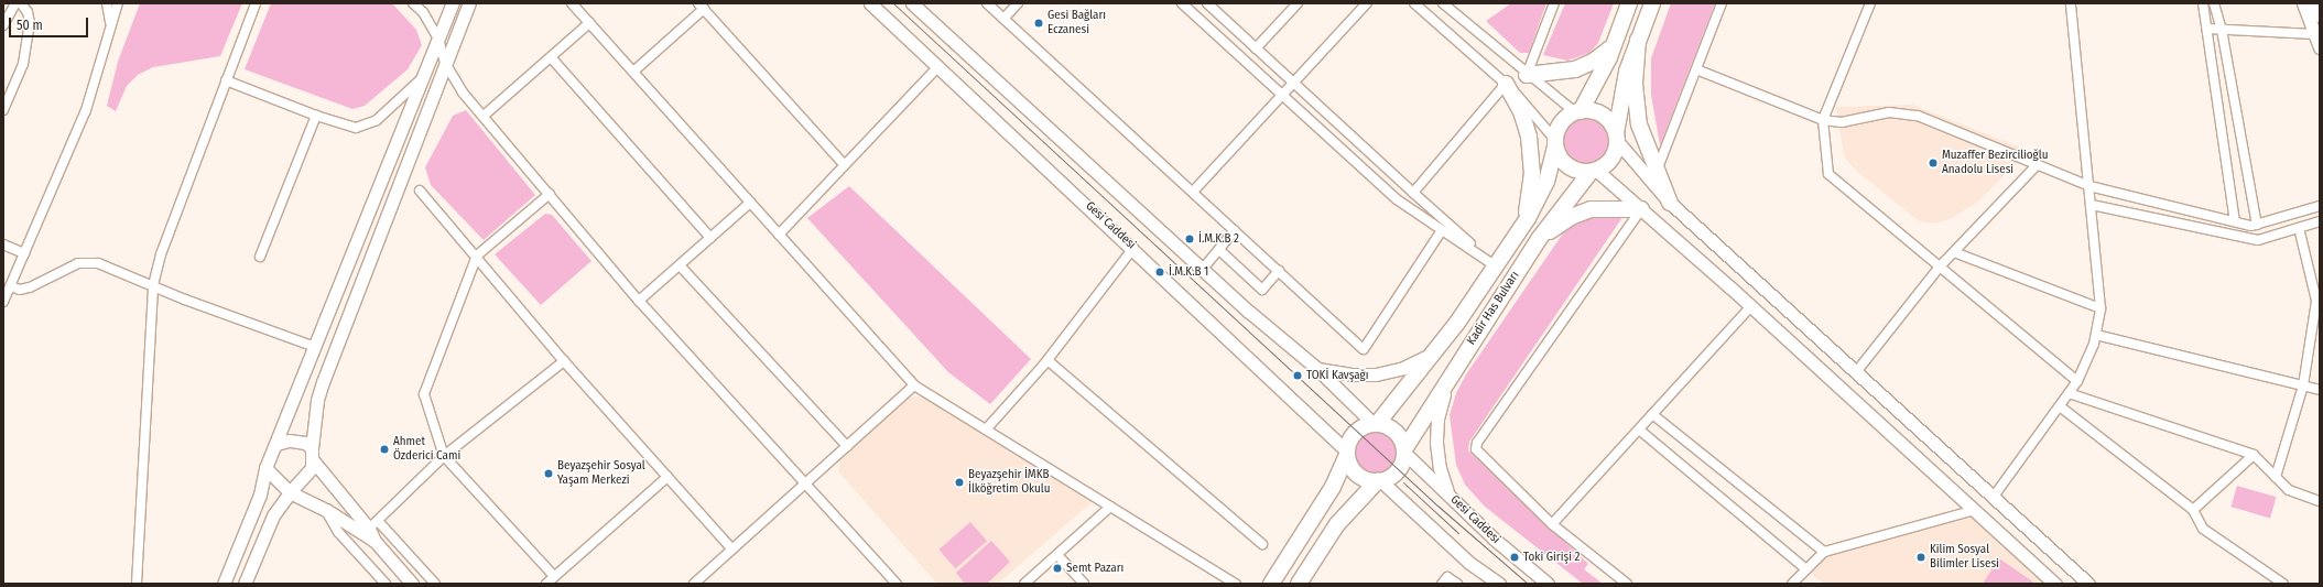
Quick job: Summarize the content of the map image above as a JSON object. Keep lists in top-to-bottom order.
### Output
{
  "streets": {
    "highway": ["Kadir Has Bulvarı"],
    "main road": ["Gesi Caddesi"]
  },
  "crossings": [
    ["Gesi Caddesi", "Kadir Has Bulvarı"]
  ],
  "places": [
    "Gesi Bağları Eczanesi",
    "Muzaffer Bezircilioğlu Anadolu Lisesi",
    "İ.M.K.B 2",
    "İ.M.K.B 1",
    "TOKİ Kavşağı",
    "Ahmet Özderici Cami",
    "Beyazşehir Sosyal Yaşam Merkezi",
    "Beyazşehir İMKB İlköğretim Okulu",
    "Toki Girişi 2",
    "Kilim Sosyal Bilimler Lisesi",
    "Semt Pazarı"
  ],
  "scale_bar": "50 m"
}
